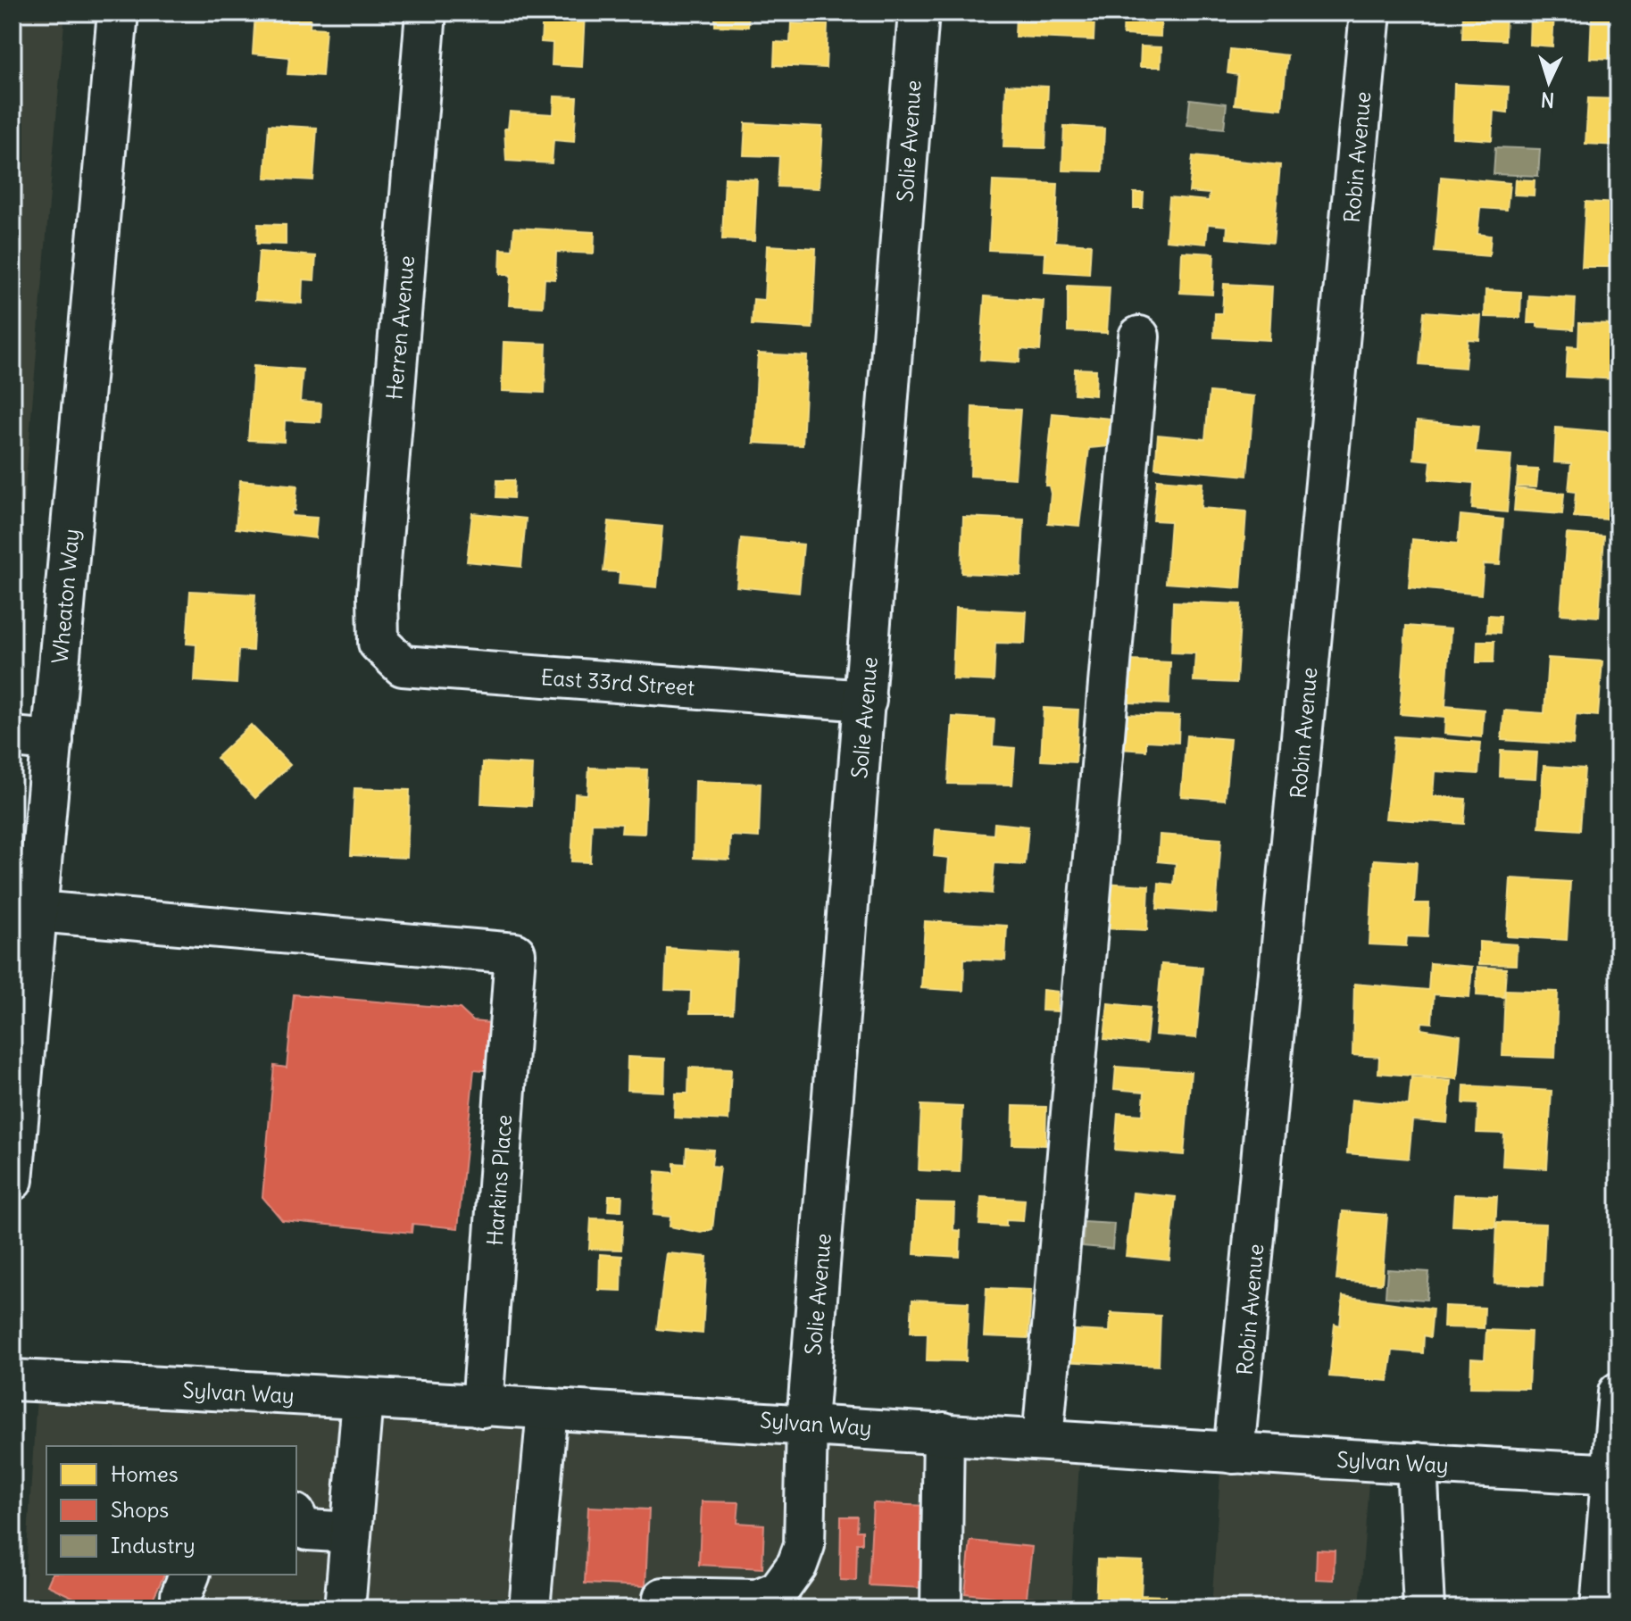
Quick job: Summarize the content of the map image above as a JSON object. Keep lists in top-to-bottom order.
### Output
{
  "streets": {
    "street": [
      "Solie Avenue",
      "Robin Avenue",
      "Herren Avenue",
      "Wheaton Way",
      "East 33rd Street",
      "Harkins Place",
      "Sylvan Way"
    ]
  },
  "crossings": [
    ["Solie Avenue", "East 33rd Street"],
    ["Solie Avenue", "Sylvan Way"],
    ["Robin Avenue", "Sylvan Way"],
    ["Herren Avenue", "East 33rd Street"],
    ["Wheaton Way", "Harkins Place"],
    ["Harkins Place", "Sylvan Way"]
  ],
  "legend": ["Homes", "Shops", "Industry"],
  "north": "bottom"
}
